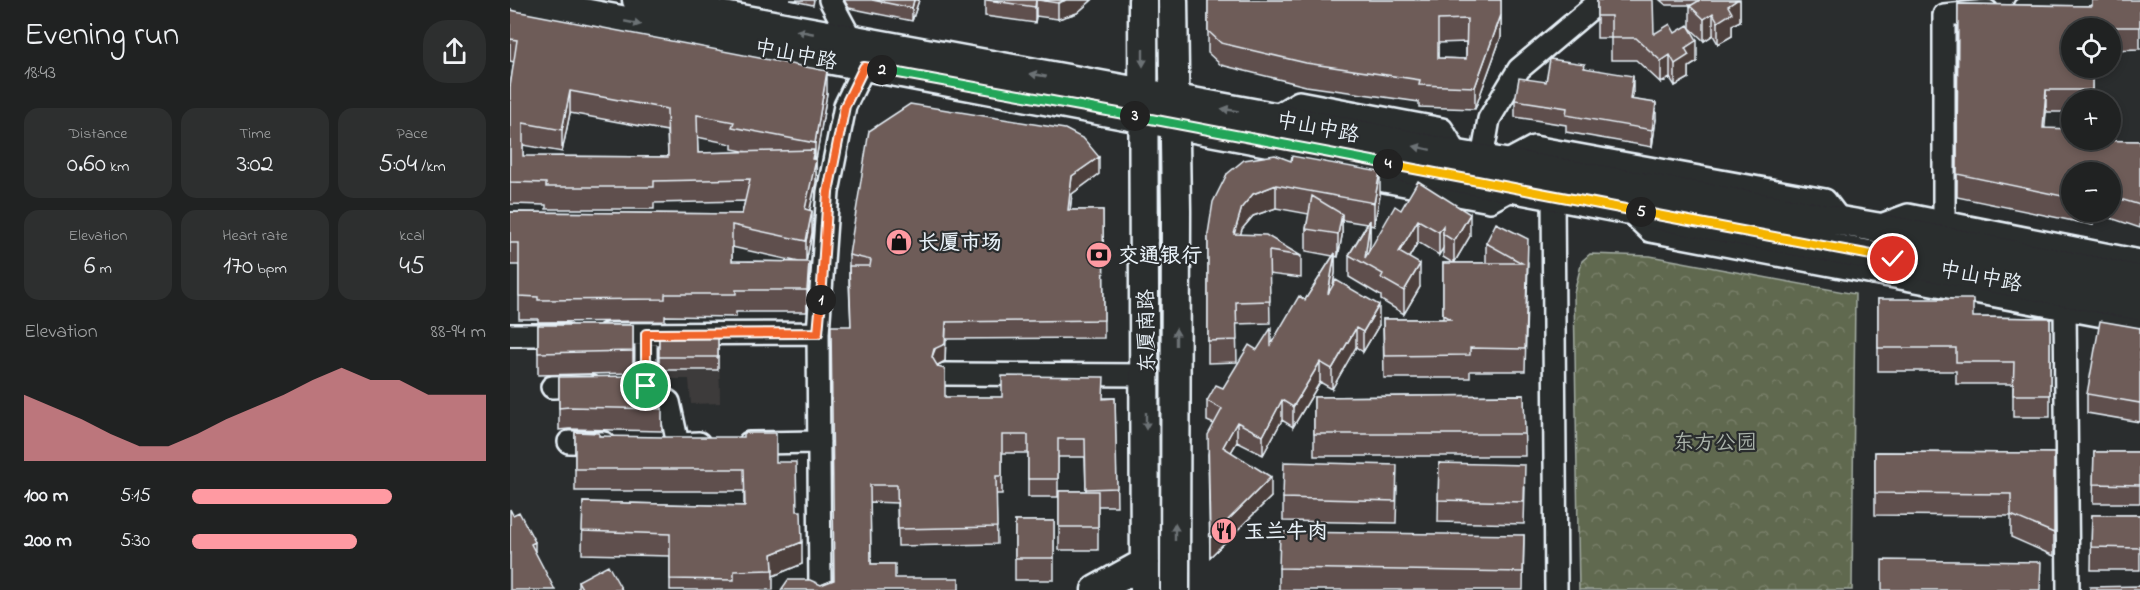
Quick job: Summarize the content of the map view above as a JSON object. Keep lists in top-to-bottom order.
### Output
{
  "streets": {
    "main road": ["中山中路", "东厦南路"]
  },
  "crossings": [
    ["中山中路", "东厦南路"]
  ],
  "parks": ["东方公园"],
  "places": {
    "shop": ["长厦市场"],
    "bank": ["交通银行"],
    "restaurant": ["玉兰牛肉"]
  },
  "page": {
    "heading": ["Evening run", "18:43"],
    "map_buttons": ["+", "−"],
    "pins": [
      "2",
      "3",
      "4",
      "5",
      "1"
    ],
    "stats": [
      ["Distance", "0.60 km"],
      ["Time", "3:02"],
      ["Pace", "5:04 /km"],
      ["Elevation", "6 m"],
      ["Heart rate", "170 bpm"],
      ["kcal", "45"]
    ],
    "chart": ["Elevation", "88–94 m"],
    "list": [
      {
        "name": "100 m",
        "note": "5:15"
      },
      {
        "name": "200 m",
        "note": "5:30"
      }
    ]
  }
}
